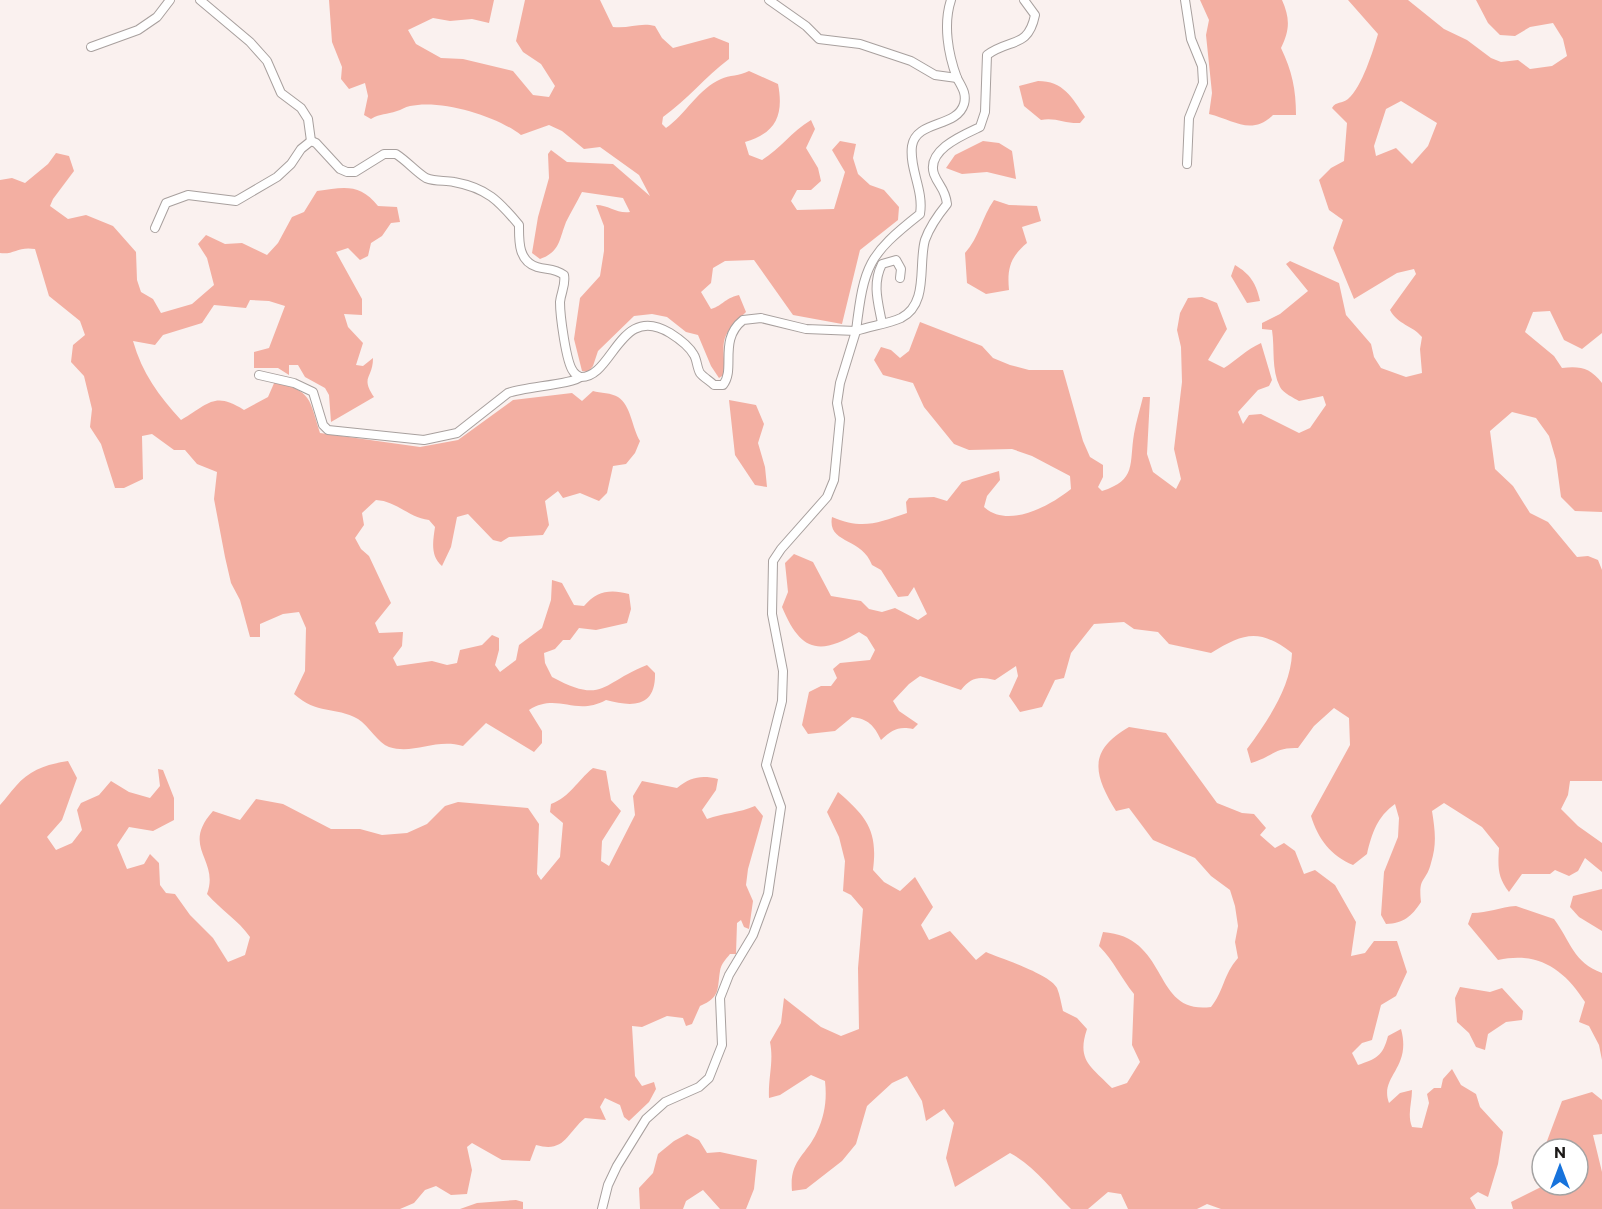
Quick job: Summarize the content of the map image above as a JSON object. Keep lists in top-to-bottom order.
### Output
{
  "north": "top"
}
